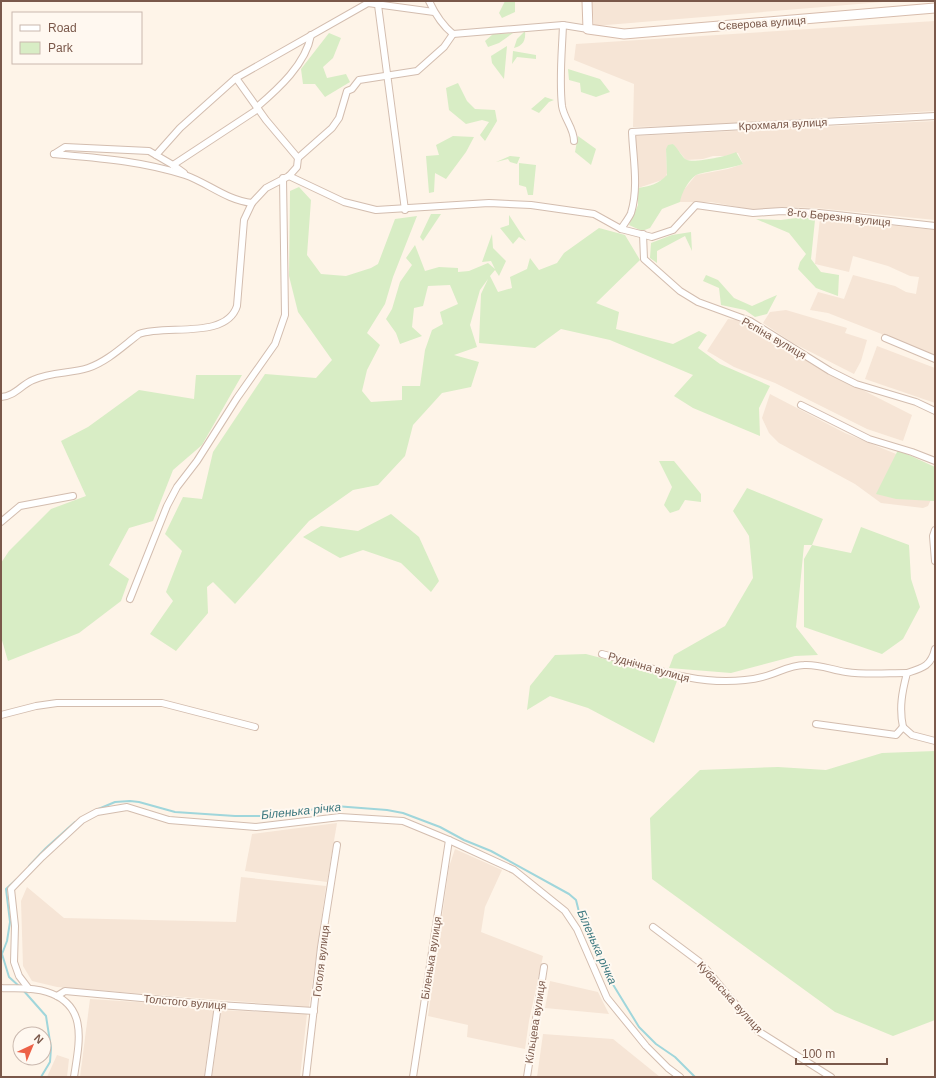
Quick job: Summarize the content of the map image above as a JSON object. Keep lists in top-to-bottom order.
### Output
{
  "streets": {
    "main road": ["Сєверова вулиця"],
    "street": [
      "Крохмаля вулиця",
      "8-го Березня вулиця",
      "Рєпіна вулиця",
      "Руднічна вулиця",
      "Біленька вулиця",
      "Гоголя вулиця",
      "Кубанська вулиця",
      "Толстого вулиця",
      "Кільцева вулиця"
    ]
  },
  "crossings": [
    ["8-го Березня вулиця", "Рєпіна вулиця"],
    ["Гоголя вулиця", "Толстого вулиця"]
  ],
  "water": ["Біленька річка"],
  "legend": ["Road", "Park"],
  "scale_bar": "100 m",
  "north": "top right"
}
